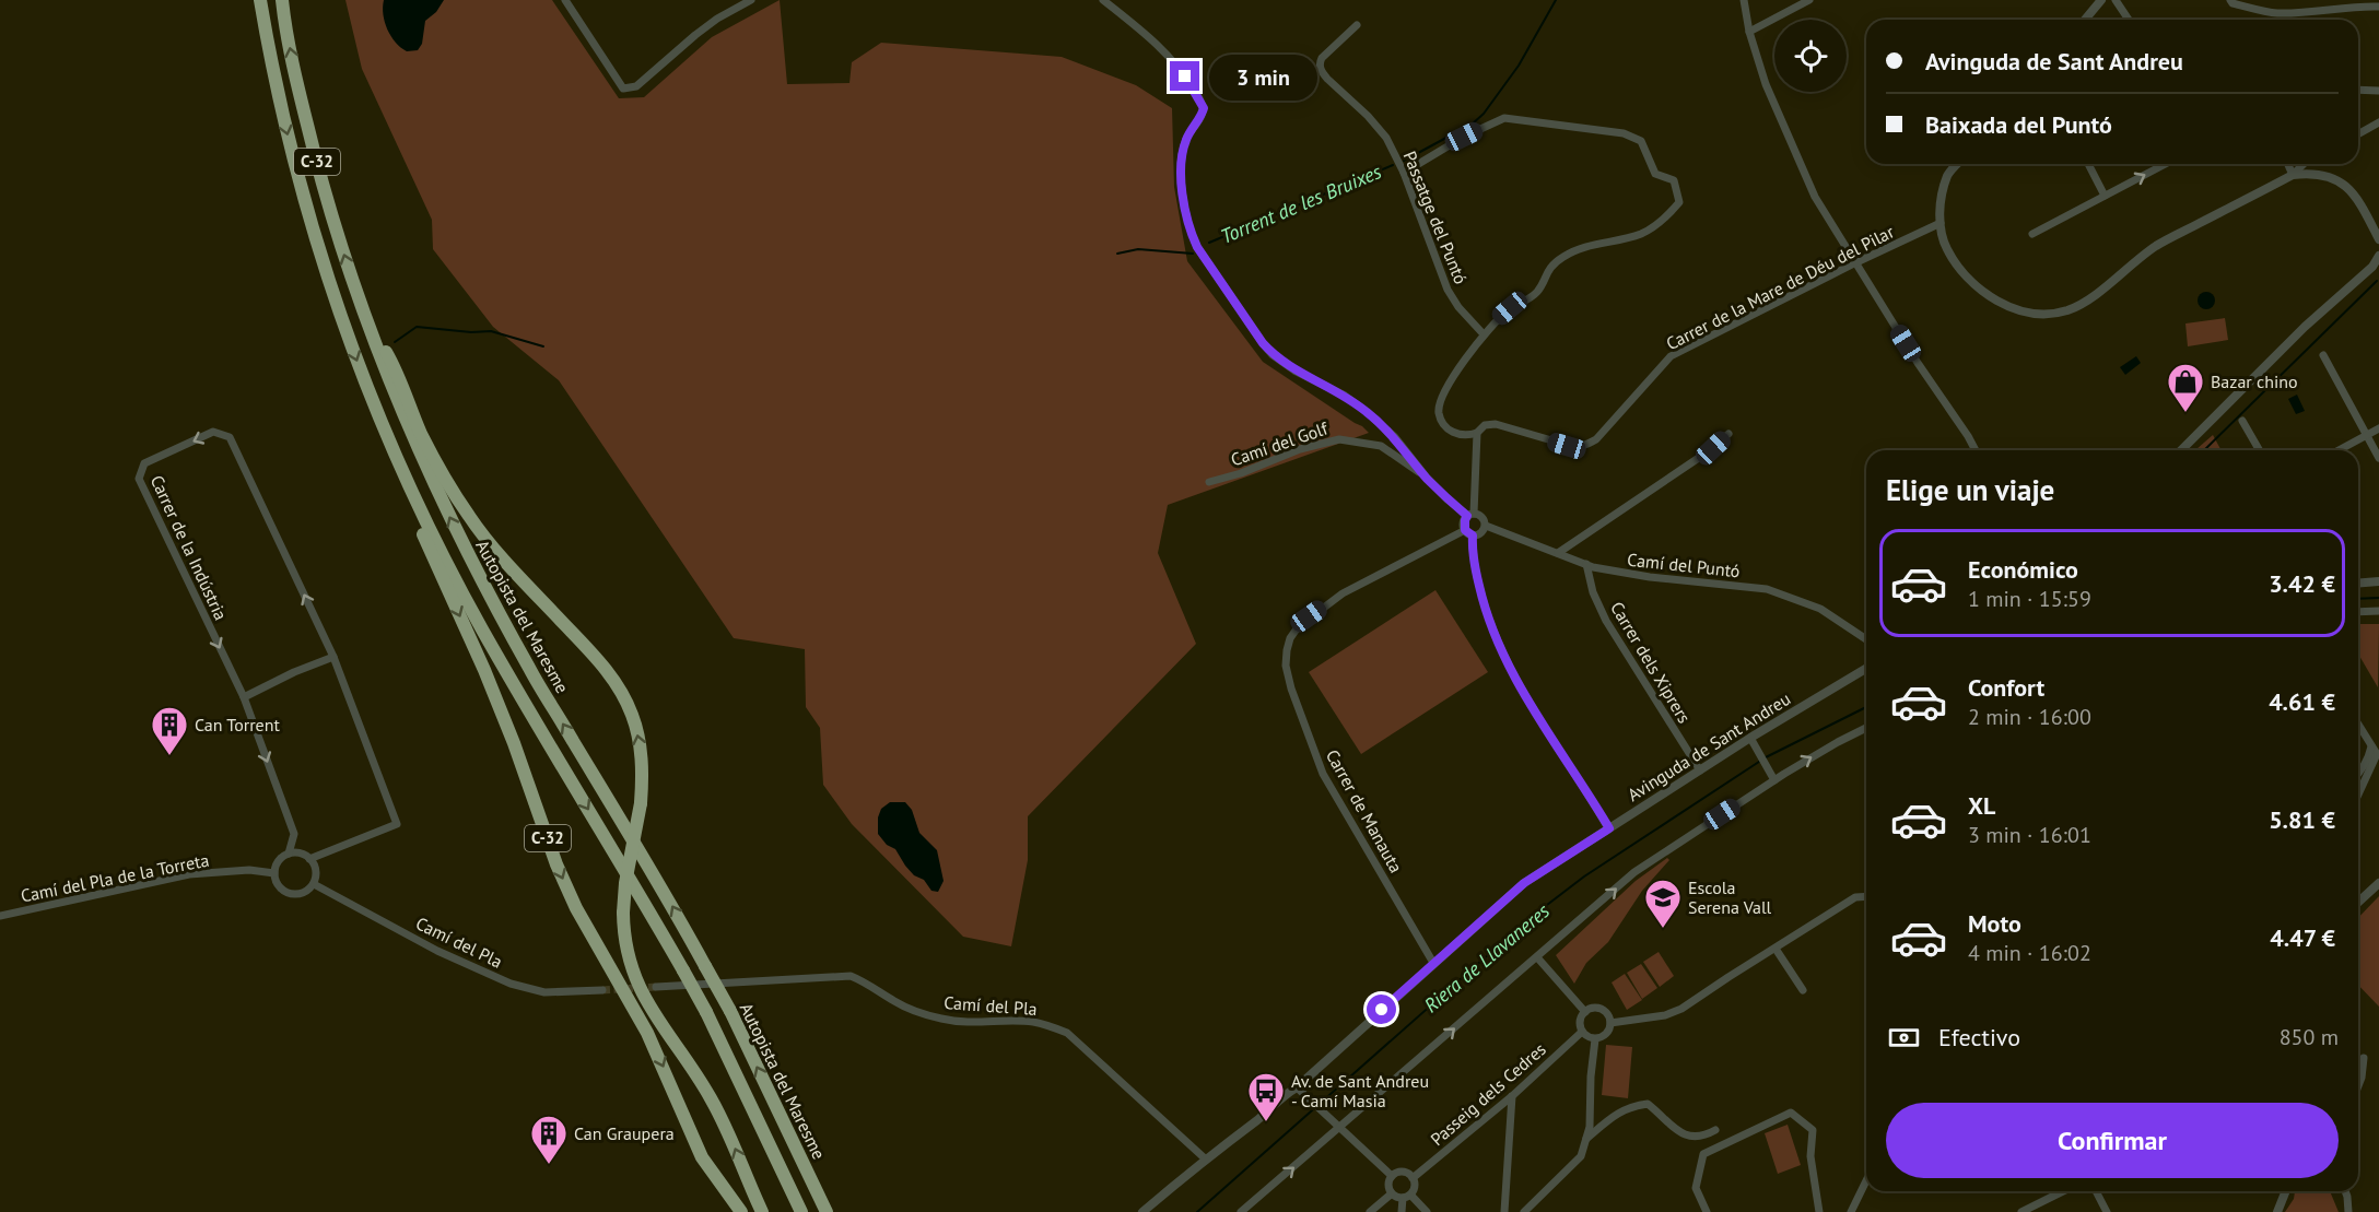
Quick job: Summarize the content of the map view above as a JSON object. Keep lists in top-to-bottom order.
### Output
{
  "streets": {
    "highway": ["C-32", "Autopista del Maresme"],
    "street": [
      "Passatge del Puntó",
      "Carrer de la Mare de Déu del Pilar",
      "Camí del Golf",
      "Carrer de la Indústria",
      "Camí del Puntó",
      "Carrer dels Xiprers",
      "Avinguda de Sant Andreu",
      "Carrer de Manauta",
      "Camí del Pla de la Torreta",
      "Camí del Pla",
      "Passeig dels Cedres"
    ]
  },
  "crossings": [
    ["C-32", "Autopista del Maresme"],
    ["Carrer de la Indústria", "Camí del Pla de la Torreta"],
    ["Carrer de la Indústria", "Camí del Pla"],
    ["Camí del Puntó", "Carrer dels Xiprers"],
    ["Camí del Puntó", "Carrer de Manauta"],
    ["Carrer dels Xiprers", "Avinguda de Sant Andreu"],
    ["Avinguda de Sant Andreu", "Carrer de Manauta"],
    ["Avinguda de Sant Andreu", "Camí del Pla"],
    ["Camí del Pla de la Torreta", "Camí del Pla"]
  ],
  "water": ["Torrent de les Bruixes", "Riera de Llavaneres"],
  "places": {
    "shop": ["Bazar chino"],
    "building": ["Can Torrent", "Can Graupera"],
    "school or university": ["Escola Serena Vall"],
    "bus stop": ["Av. de Sant Andreu - Camí Masia"]
  },
  "page": {
    "banner": ["Avinguda de Sant Andreu", "Baixada del Puntó"],
    "bubble": "3 min",
    "heading": "Elige un viaje",
    "list": [
      {
        "name": "Económico",
        "note": "1 min · 15:59",
        "value": "3.42 €"
      },
      {
        "name": "Confort",
        "note": "2 min · 16:00",
        "value": "4.61 €"
      },
      {
        "name": "XL",
        "note": "3 min · 16:01",
        "value": "5.81 €"
      },
      {
        "name": "Moto",
        "note": "4 min · 16:02",
        "value": "4.47 €"
      }
    ],
    "pay": ["Efectivo", "850 m"],
    "buttons": "Confirmar"
  }
}
